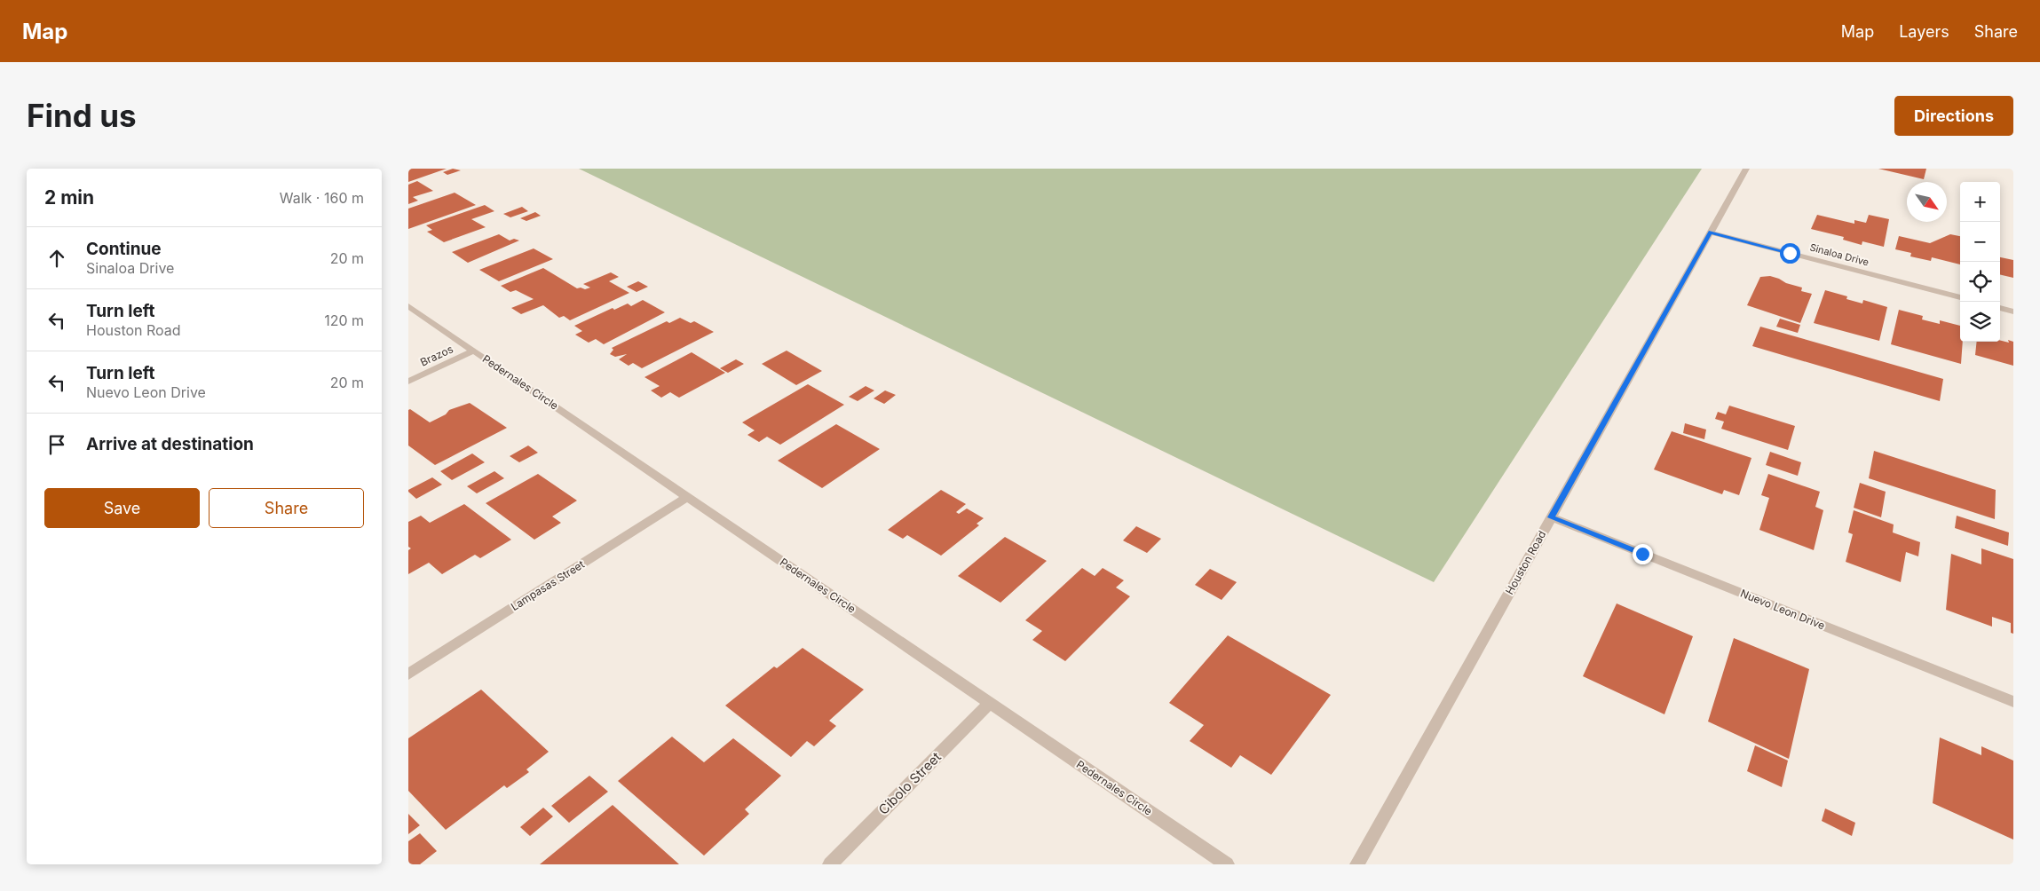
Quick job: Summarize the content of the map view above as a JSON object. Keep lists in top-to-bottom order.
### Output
{
  "streets": {
    "street": [
      "Sinaloa Drive",
      "Brazos",
      "Pedernales Circle",
      "Houston Road",
      "Lampasas Street",
      "Nuevo Leon Drive",
      "Cibolo Street"
    ]
  },
  "crossings": [
    ["Sinaloa Drive", "Houston Road"],
    ["Brazos", "Pedernales Circle"],
    ["Pedernales Circle", "Lampasas Street"],
    ["Pedernales Circle", "Cibolo Street"],
    ["Houston Road", "Nuevo Leon Drive"]
  ],
  "north": "bottom right",
  "page": {
    "header": "Map",
    "nav": ["Map", "Layers", "Share"],
    "buttons": [
      "Directions",
      ["Save", "Share"]
    ],
    "title": "Find us",
    "heading": ["2 min", "Walk · 160 m"],
    "map_buttons": ["+", "−"],
    "list": [
      ["Continue", "Sinaloa Drive", "20 m"],
      ["Turn left", "Houston Road", "120 m"],
      ["Turn left", "Nuevo Leon Drive", "20 m"],
      "Arrive at destination"
    ]
  }
}
